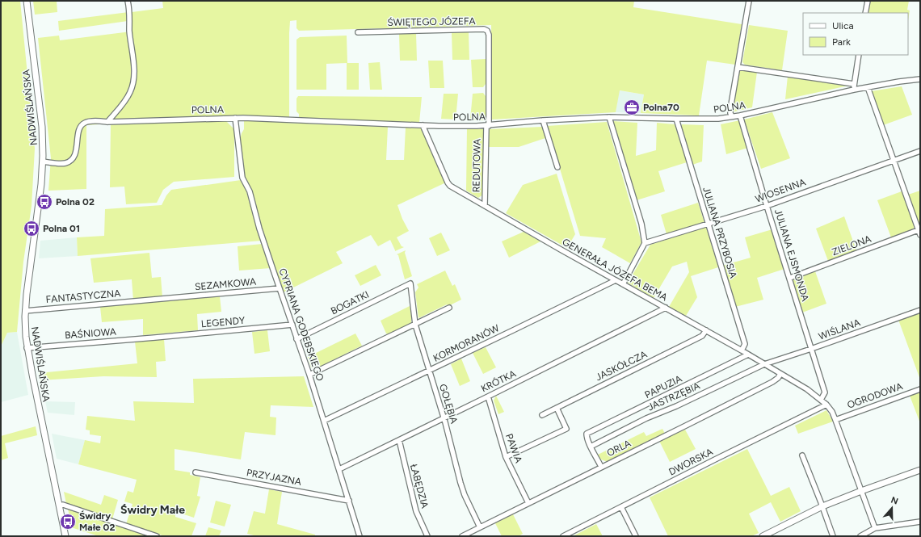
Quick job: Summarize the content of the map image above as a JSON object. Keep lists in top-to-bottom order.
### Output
{
  "streets": {
    "main road": ["NADWIŚLAŃSKA"],
    "street": [
      "ŚWIĘTEGO JÓZEFA",
      "POLNA",
      "REDUTOWA",
      "WIOSENNA",
      "JULIANA PRZYBOSIA",
      "ZIELONA",
      "JULIANA EJSMONDA",
      "GENERAŁA JÓZEFA BEMA",
      "SEZAMKOWA",
      "FANTASTYCZNA",
      "BOGATKI",
      "LEGENDY",
      "CYPRIANA GODEBSKIEGO",
      "WIŚLANA",
      "BAŚNIOWA",
      "KORMORANÓW",
      "JASKÓŁCZA",
      "KRÓTKA",
      "PAPUZIA",
      "OGRODOWA",
      "JASTRZĘBIA",
      "GOŁĘBIA",
      "PAWIA",
      "ORLA",
      "DWORSKA",
      "PRZYJAZNA",
      "ŁABĘDZIA"
    ]
  },
  "crossings": [
    ["ŚWIĘTEGO JÓZEFA", "POLNA"],
    ["ŚWIĘTEGO JÓZEFA", "REDUTOWA"],
    ["NADWIŚLAŃSKA", "POLNA"],
    ["NADWIŚLAŃSKA", "FANTASTYCZNA"],
    ["NADWIŚLAŃSKA", "BAŚNIOWA"],
    ["POLNA", "REDUTOWA"],
    ["POLNA", "JULIANA PRZYBOSIA"],
    ["POLNA", "JULIANA EJSMONDA"],
    ["POLNA", "GENERAŁA JÓZEFA BEMA"],
    ["POLNA", "CYPRIANA GODEBSKIEGO"],
    ["REDUTOWA", "GENERAŁA JÓZEFA BEMA"],
    ["WIOSENNA", "JULIANA PRZYBOSIA"],
    ["WIOSENNA", "JULIANA EJSMONDA"],
    ["JULIANA PRZYBOSIA", "GENERAŁA JÓZEFA BEMA"],
    ["ZIELONA", "JULIANA EJSMONDA"],
    ["JULIANA EJSMONDA", "GENERAŁA JÓZEFA BEMA"],
    ["JULIANA EJSMONDA", "WIŚLANA"],
    ["GENERAŁA JÓZEFA BEMA", "WIŚLANA"],
    ["GENERAŁA JÓZEFA BEMA", "KORMORANÓW"],
    ["GENERAŁA JÓZEFA BEMA", "JASKÓŁCZA"],
    ["GENERAŁA JÓZEFA BEMA", "KRÓTKA"],
    ["GENERAŁA JÓZEFA BEMA", "PAPUZIA"],
    ["GENERAŁA JÓZEFA BEMA", "JASTRZĘBIA"],
    ["GENERAŁA JÓZEFA BEMA", "ORLA"],
    ["GENERAŁA JÓZEFA BEMA", "DWORSKA"],
    ["SEZAMKOWA", "FANTASTYCZNA"],
    ["SEZAMKOWA", "CYPRIANA GODEBSKIEGO"],
    ["BOGATKI", "CYPRIANA GODEBSKIEGO"],
    ["BOGATKI", "GOŁĘBIA"],
    ["LEGENDY", "CYPRIANA GODEBSKIEGO"],
    ["LEGENDY", "BAŚNIOWA"],
    ["CYPRIANA GODEBSKIEGO", "KORMORANÓW"],
    ["CYPRIANA GODEBSKIEGO", "KRÓTKA"],
    ["CYPRIANA GODEBSKIEGO", "PRZYJAZNA"],
    ["WIŚLANA", "JASTRZĘBIA"],
    ["KORMORANÓW", "GOŁĘBIA"],
    ["KRÓTKA", "GOŁĘBIA"],
    ["KRÓTKA", "PAWIA"],
    ["KRÓTKA", "ŁABĘDZIA"],
    ["PAPUZIA", "JASTRZĘBIA"],
    ["GOŁĘBIA", "ORLA"],
    ["PAWIA", "ORLA"]
  ],
  "districts": ["Świdry Małe"],
  "places": {
    "office": ["Polna70"],
    "bus stop": ["Polna 02", "Polna 01", "Świdry Małe 02"]
  },
  "legend": ["Ulica", "Park"],
  "north": "top"
}
